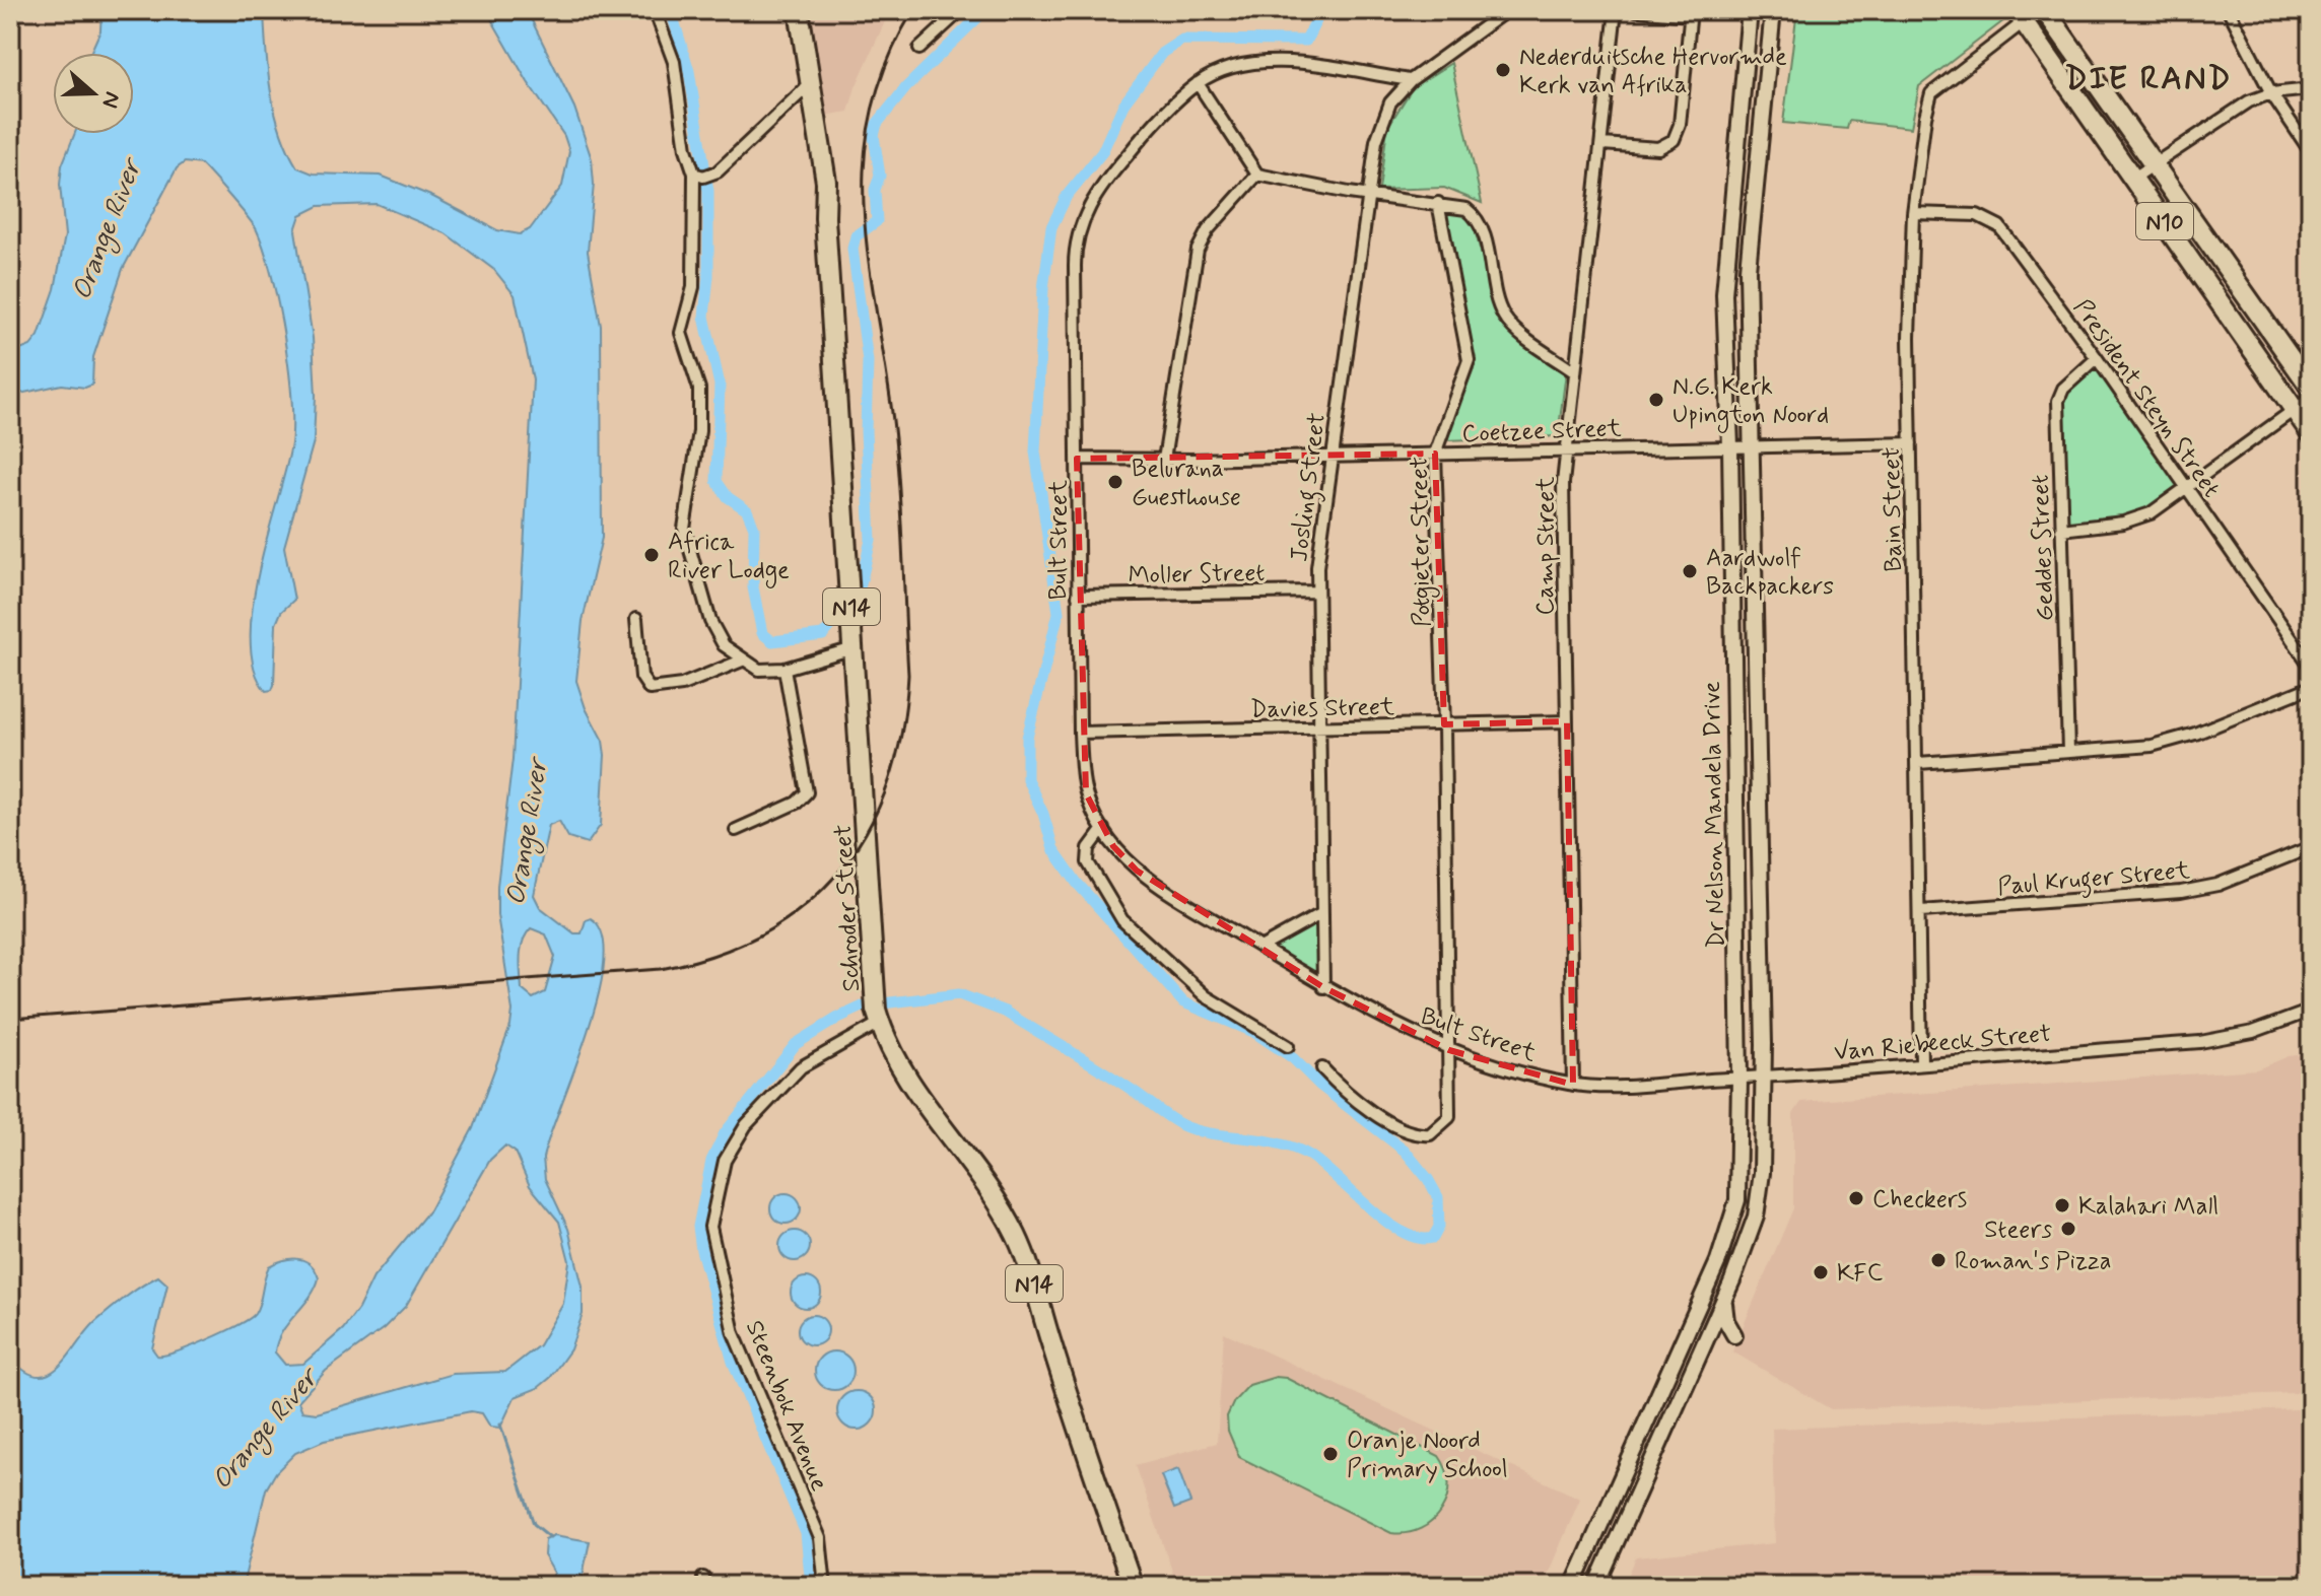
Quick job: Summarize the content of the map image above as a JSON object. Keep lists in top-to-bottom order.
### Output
{
  "streets": {
    "highway": ["N10", "N14", "Schroder Street"],
    "street": [
      "President Steyn Street",
      "Coetzee Street",
      "Josling Street",
      "Bain Street",
      "Bult Street",
      "Potgieter Street",
      "Camp Street",
      "Geddes Street",
      "Moller Street",
      "Davies Street",
      "Dr Nelson Mandela Drive",
      "Paul Kruger Street",
      "Van Riebeeck Street",
      "Steenbok Avenue"
    ]
  },
  "crossings": [
    ["N10", "Bain Street"],
    ["President Steyn Street", "Bain Street"],
    ["President Steyn Street", "Geddes Street"],
    ["Coetzee Street", "Josling Street"],
    ["Coetzee Street", "Bain Street"],
    ["Coetzee Street", "Bult Street"],
    ["Coetzee Street", "Potgieter Street"],
    ["Coetzee Street", "Camp Street"],
    ["Coetzee Street", "Dr Nelson Mandela Drive"],
    ["Josling Street", "Bult Street"],
    ["Josling Street", "Moller Street"],
    ["Josling Street", "Davies Street"],
    ["Bain Street", "Paul Kruger Street"],
    ["Bain Street", "Van Riebeeck Street"],
    ["Bult Street", "Potgieter Street"],
    ["Bult Street", "Camp Street"],
    ["Bult Street", "Moller Street"],
    ["Bult Street", "Davies Street"],
    ["Bult Street", "Van Riebeeck Street"],
    ["Potgieter Street", "Davies Street"],
    ["Camp Street", "Davies Street"],
    ["Camp Street", "Van Riebeeck Street"],
    ["Dr Nelson Mandela Drive", "Van Riebeeck Street"],
    ["Schroder Street", "Steenbok Avenue"]
  ],
  "districts": ["DIE RAND"],
  "water": ["Orange River"],
  "places": [
    "Nederduitsche Hervormde Kerk van Afrika",
    "N.G. Kerk Upington Noord",
    "Belurana Guesthouse",
    "Africa River Lodge",
    "Aardwolf Backpackers",
    "Checkers",
    "Kalahari Mall",
    "Steers",
    "Roman's Pizza",
    "KFC",
    "Oranje Noord Primary School"
  ],
  "north": "right"
}
